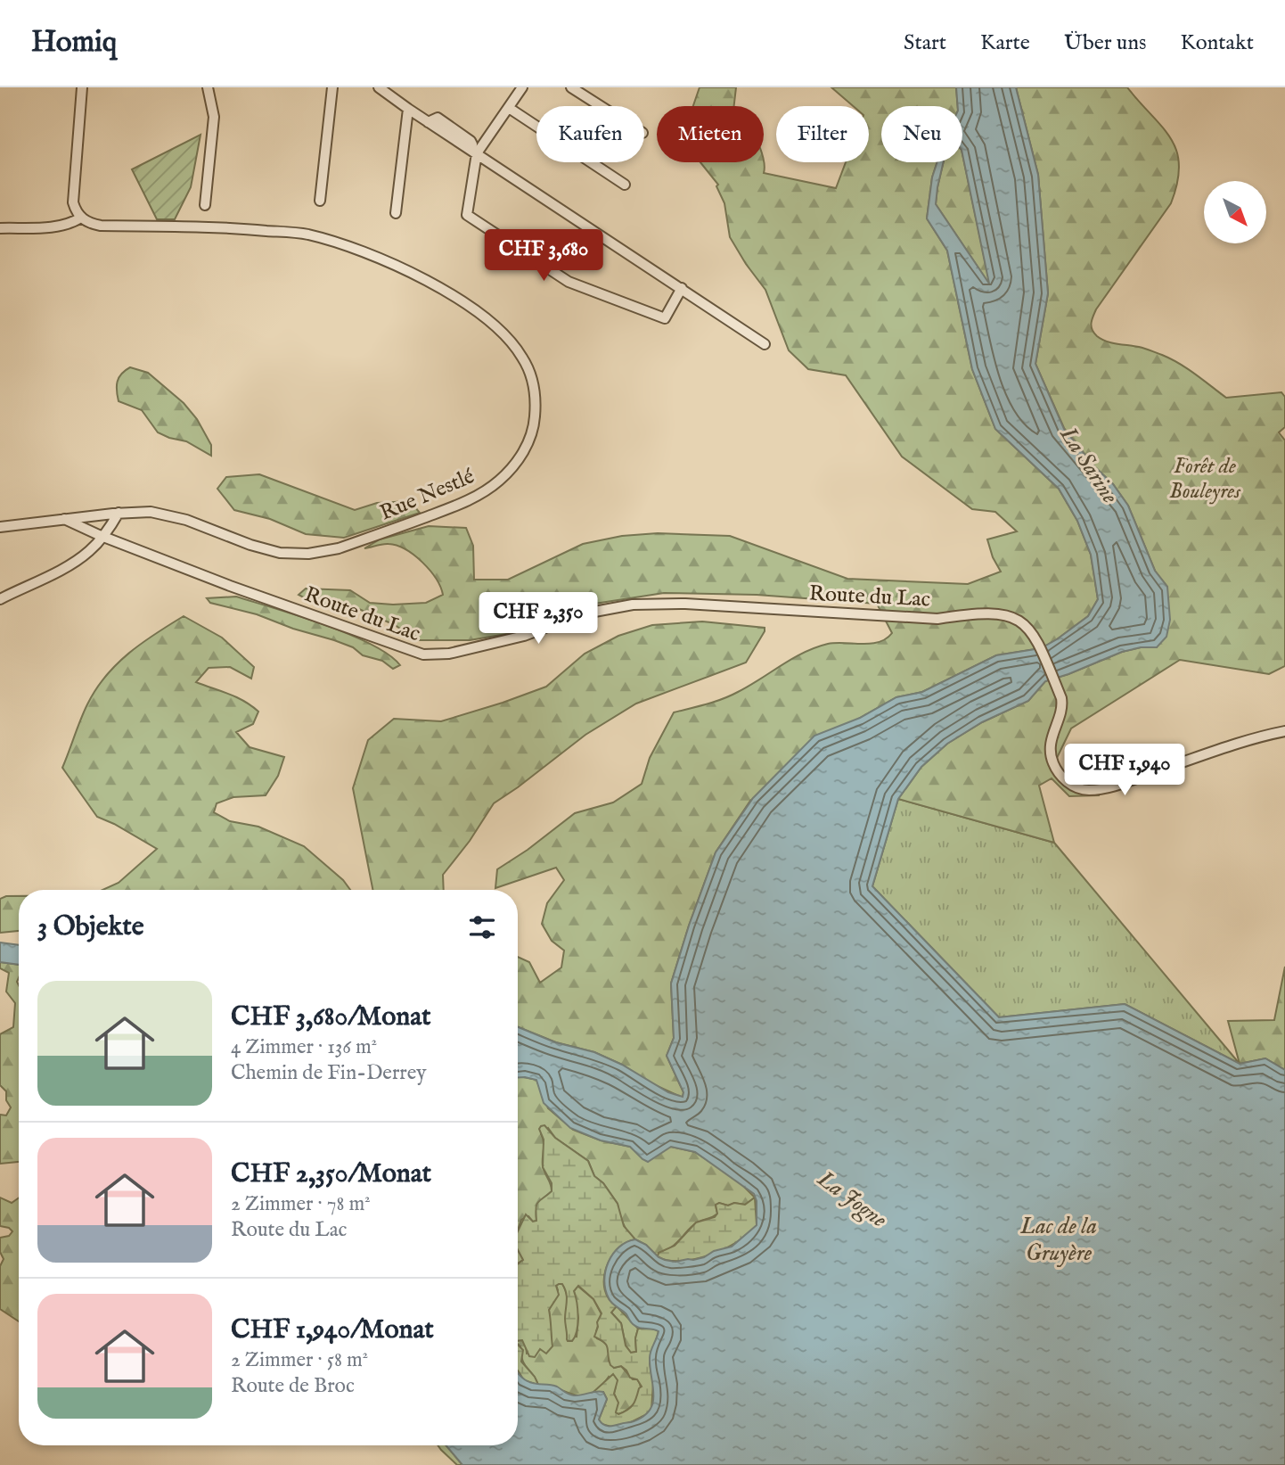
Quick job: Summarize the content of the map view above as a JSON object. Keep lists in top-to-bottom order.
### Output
{
  "streets": {
    "street": ["Rue Nestlé", "Route du Lac"]
  },
  "crossings": [
    ["Rue Nestlé", "Route du Lac"]
  ],
  "water": ["La Sarine", "La Jogne", "Lac de la Gruyère"],
  "parks": ["Forêt de Bouleyres"],
  "north": "bottom right",
  "page": {
    "header": "Homiq",
    "nav": [
      "Start",
      "Karte",
      "Über uns",
      "Kontakt"
    ],
    "chip": [
      "Kaufen",
      "Mieten",
      "Filter",
      "Neu"
    ],
    "price": ["CHF 3,680", "CHF 2,350", "CHF 1,940"],
    "heading": "3 Objekte",
    "list": [
      {
        "name": "CHF 3,680/Monat",
        "note": "4 Zimmer · 136 m² · Chemin de Fin-Derrey"
      },
      {
        "name": "CHF 2,350/Monat",
        "note": "2 Zimmer · 78 m² · Route du Lac"
      },
      {
        "name": "CHF 1,940/Monat",
        "note": "2 Zimmer · 58 m² · Route de Broc"
      }
    ]
  }
}
